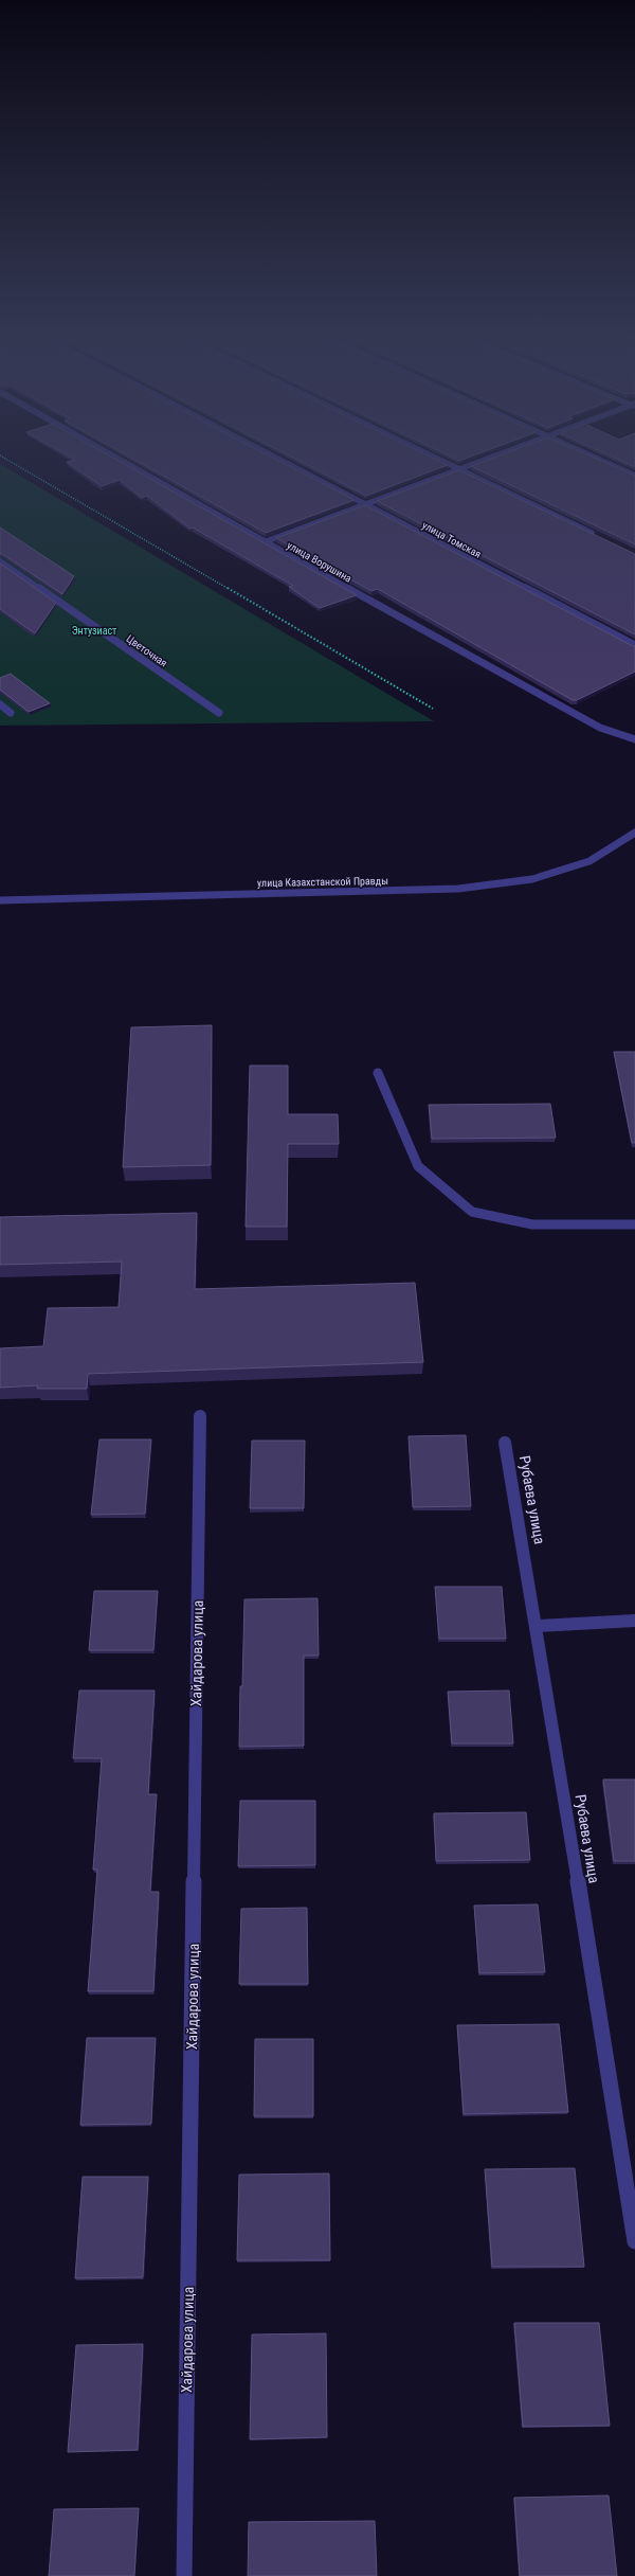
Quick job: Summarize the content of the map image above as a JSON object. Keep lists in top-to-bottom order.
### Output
{
  "streets": {
    "street": [
      "улица Томская",
      "улица Ворушина",
      "Цветочная",
      "улица Казахстанской Правды",
      "Рубаева улица",
      "Хайдарова улица"
    ]
  },
  "parks": ["Энтузиаст"]
}
